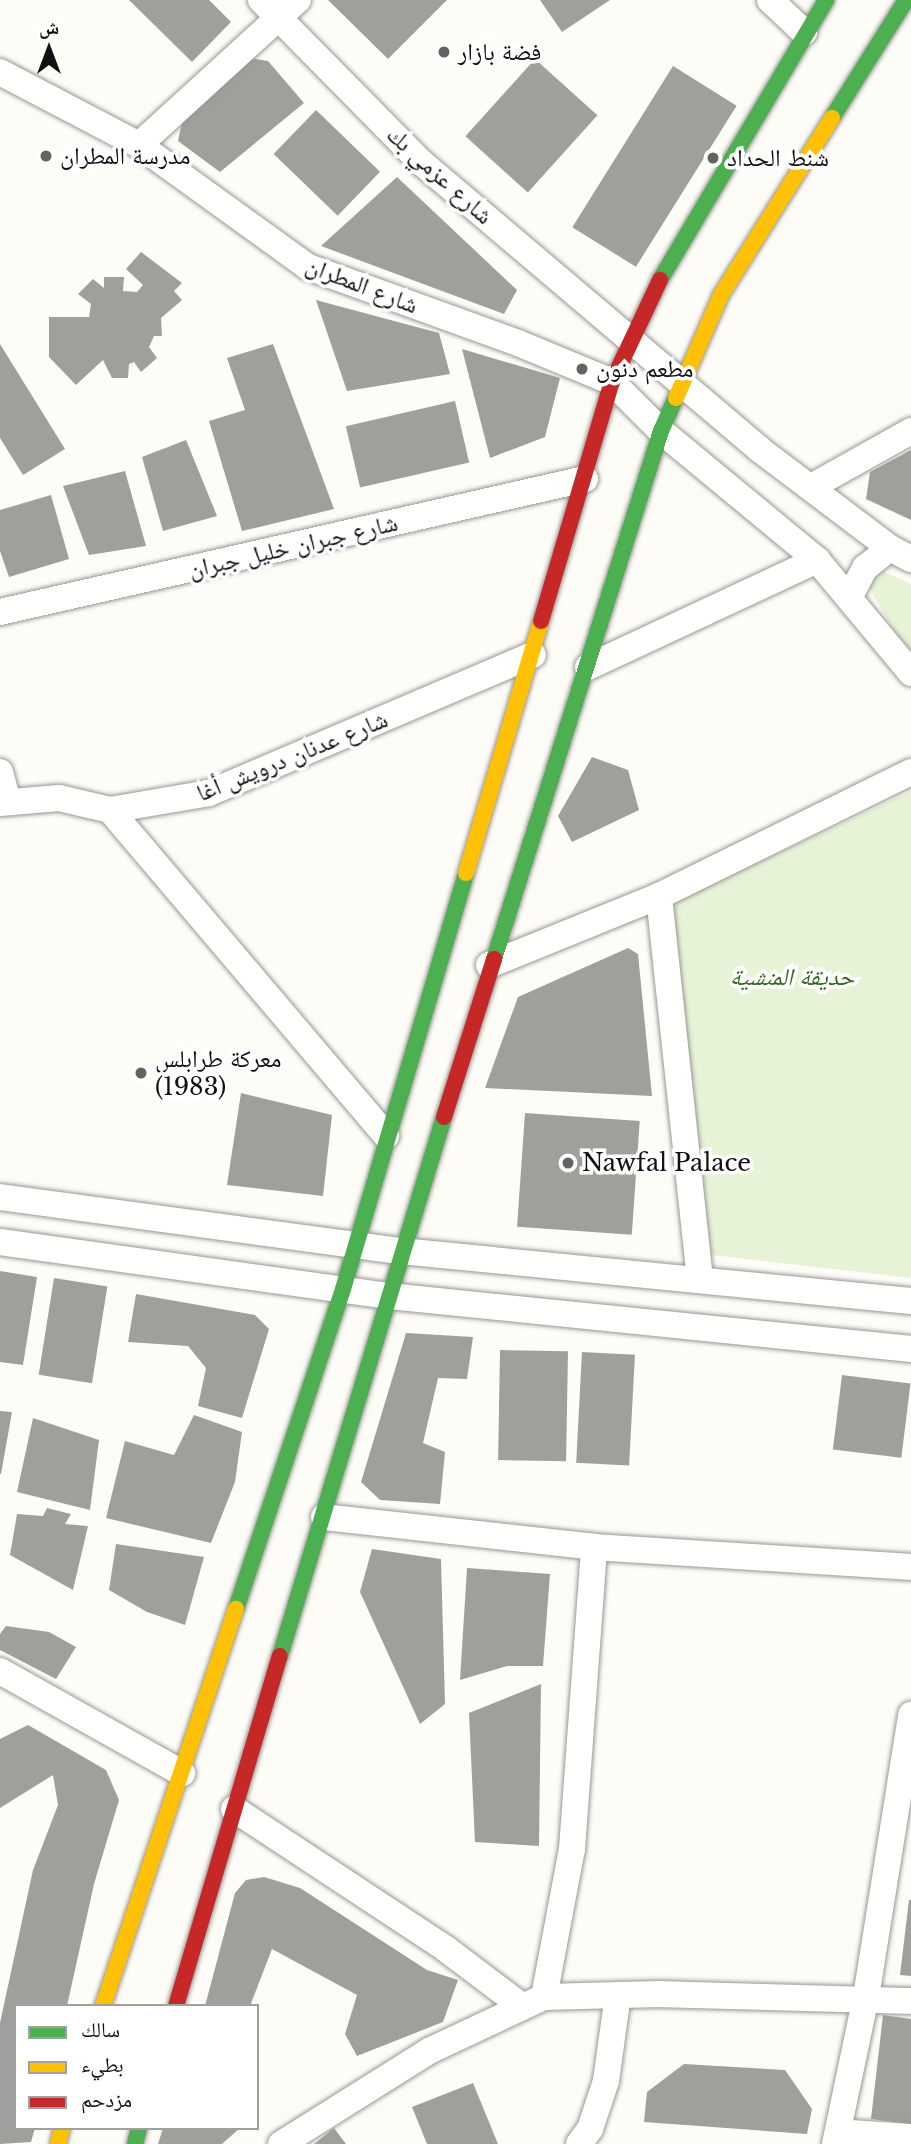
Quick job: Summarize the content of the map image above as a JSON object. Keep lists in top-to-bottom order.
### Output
{
  "streets": {
    "street": [
      "شارع عزمي بك",
      "شارع المطران",
      "شارع جبران خليل جبران",
      "شارع عدنان درويش أغا"
    ]
  },
  "parks": ["حديقة المنشية"],
  "places": [
    "فضة بازار",
    "مدرسة المطران",
    "شنط الحداد",
    "مطعم دنون",
    "معركة طرابلس (1983)",
    "Nawfal Palace"
  ],
  "legend": ["سالك", "بطيء", "مزدحم"],
  "north": "top"
}
